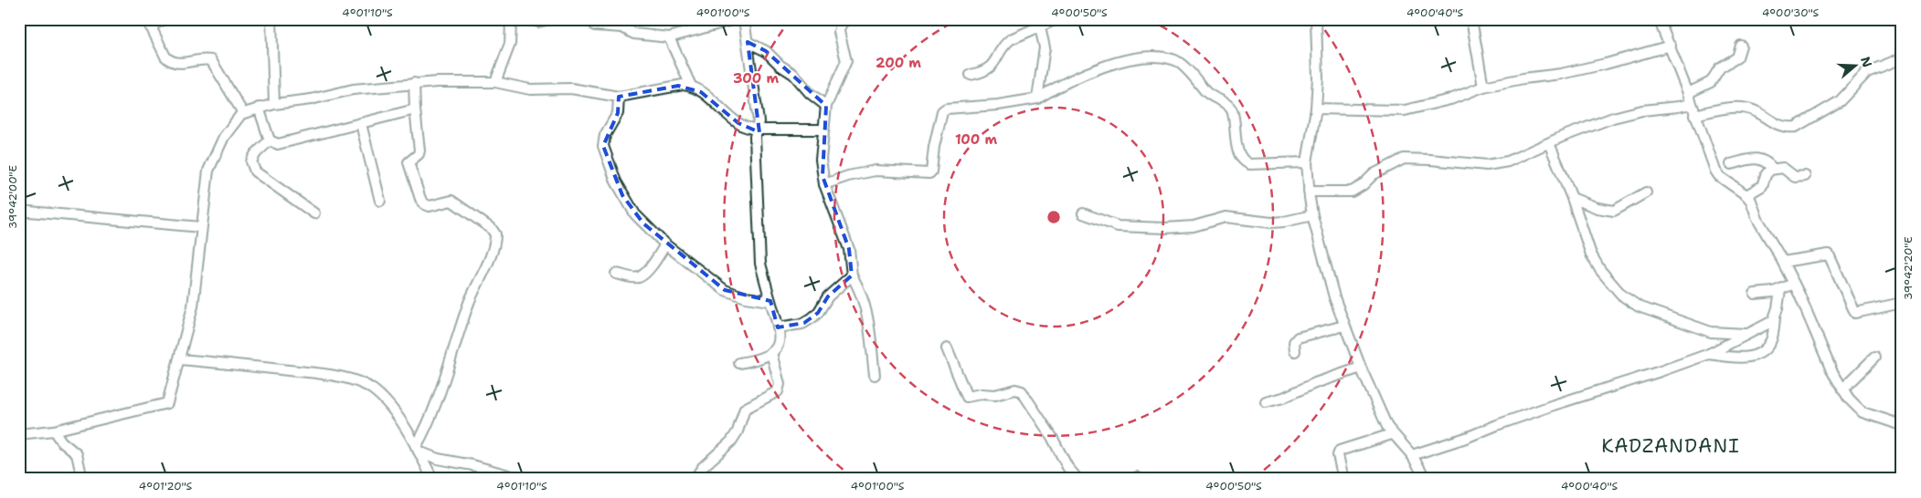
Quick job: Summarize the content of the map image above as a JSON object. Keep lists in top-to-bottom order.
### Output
{
  "districts": ["KADZANDANI"],
  "north": "right",
  "coordinates": [
    "4°01'10\"S",
    "4°01'00\"S",
    "4°00'50\"S",
    "4°00'40\"S",
    "4°00'30\"S",
    "39°42'00\"E",
    "39°42'20\"E",
    "4°01'20\"S"
  ],
  "rings": ["200 m", "300 m", "100 m"]
}
